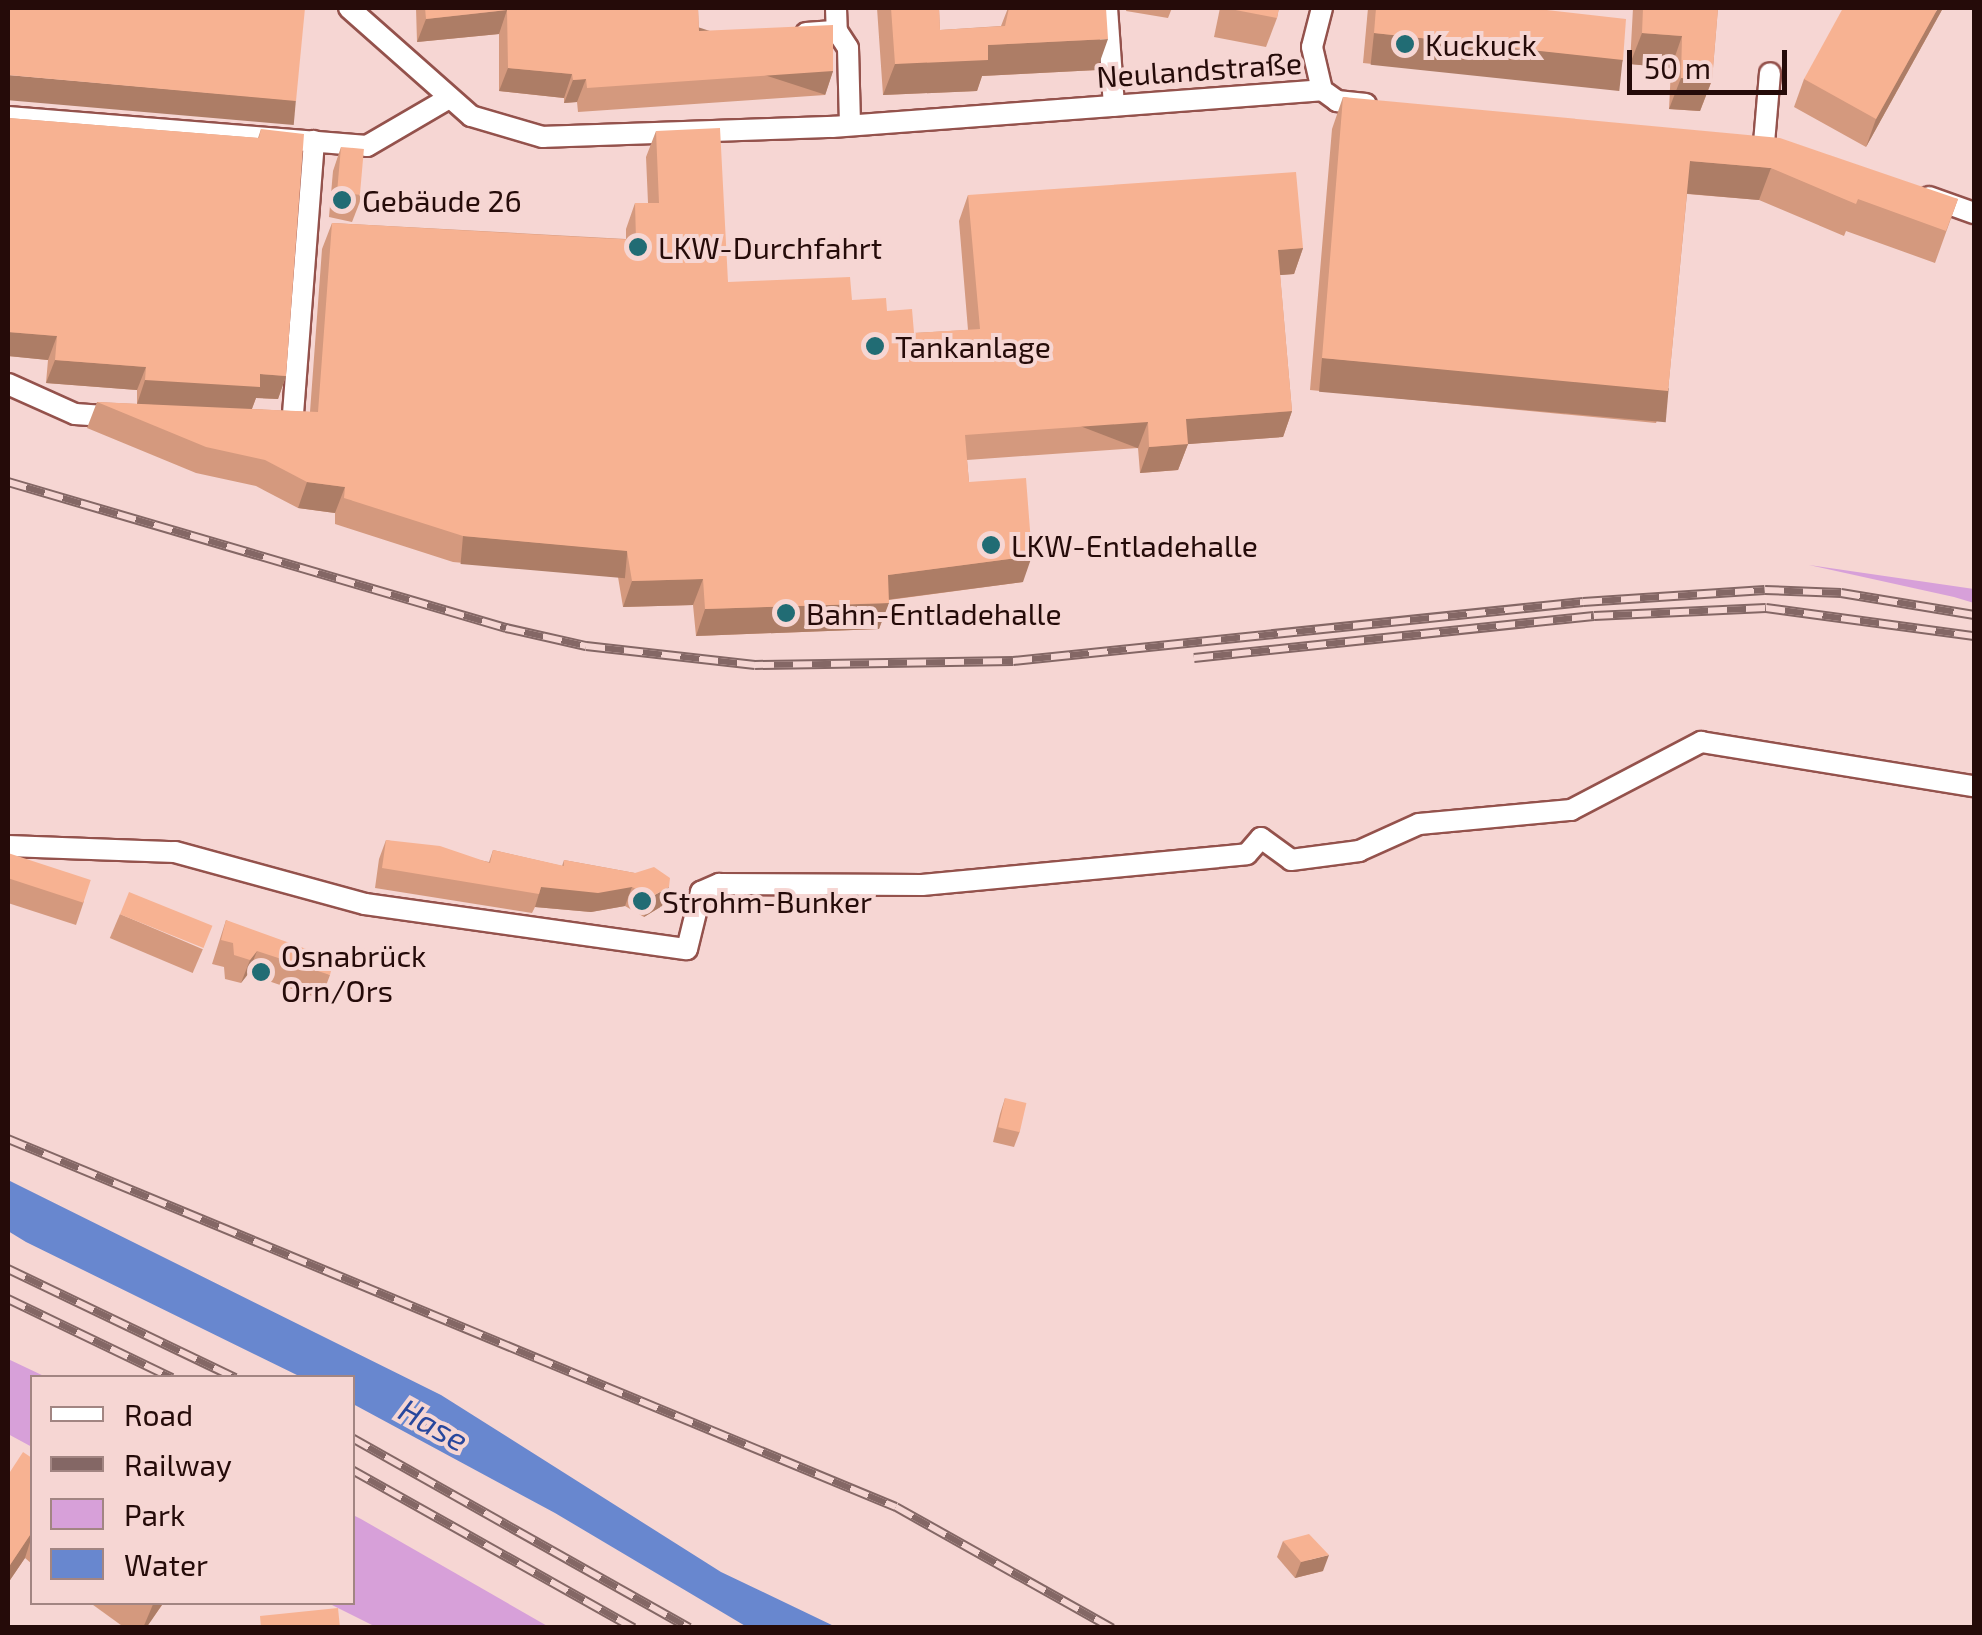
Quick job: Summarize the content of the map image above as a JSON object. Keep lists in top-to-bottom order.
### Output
{
  "streets": {
    "street": ["Neulandstraße"]
  },
  "water": ["Hase"],
  "places": [
    "Kuckuck",
    "Gebäude 26",
    "LKW-Durchfahrt",
    "Tankanlage",
    "LKW-Entladehalle",
    "Bahn-Entladehalle",
    "Strohm-Bunker",
    "Osnabrück Orn/Ors"
  ],
  "legend": [
    "Road",
    "Railway",
    "Park",
    "Water"
  ],
  "scale_bar": "50 m"
}
